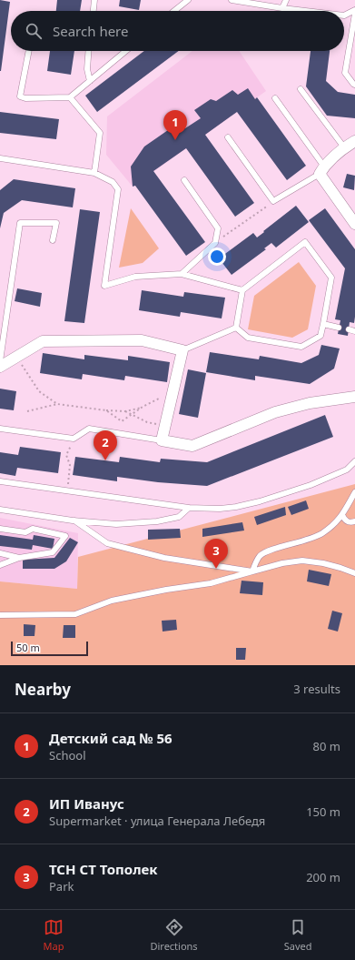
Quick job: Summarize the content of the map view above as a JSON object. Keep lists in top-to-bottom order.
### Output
{
  "scale_bar": "50 m",
  "page": {
    "search": "Search here",
    "pins": ["1", "2", "3"],
    "scale": "50 m",
    "heading": ["Nearby", "3 results"],
    "list": [
      {
        "mark": "1",
        "name": "Детский сад № 56",
        "note": "School",
        "value": "80 m"
      },
      {
        "mark": "2",
        "name": "ИП Иванус",
        "note": "Supermarket · улица Генерала Лебедя",
        "value": "150 m"
      },
      {
        "mark": "3",
        "name": "ТСН СТ Тополек",
        "note": "Park",
        "value": "200 m"
      }
    ],
    "nav": ["Map", "Directions", "Saved"]
  }
}
